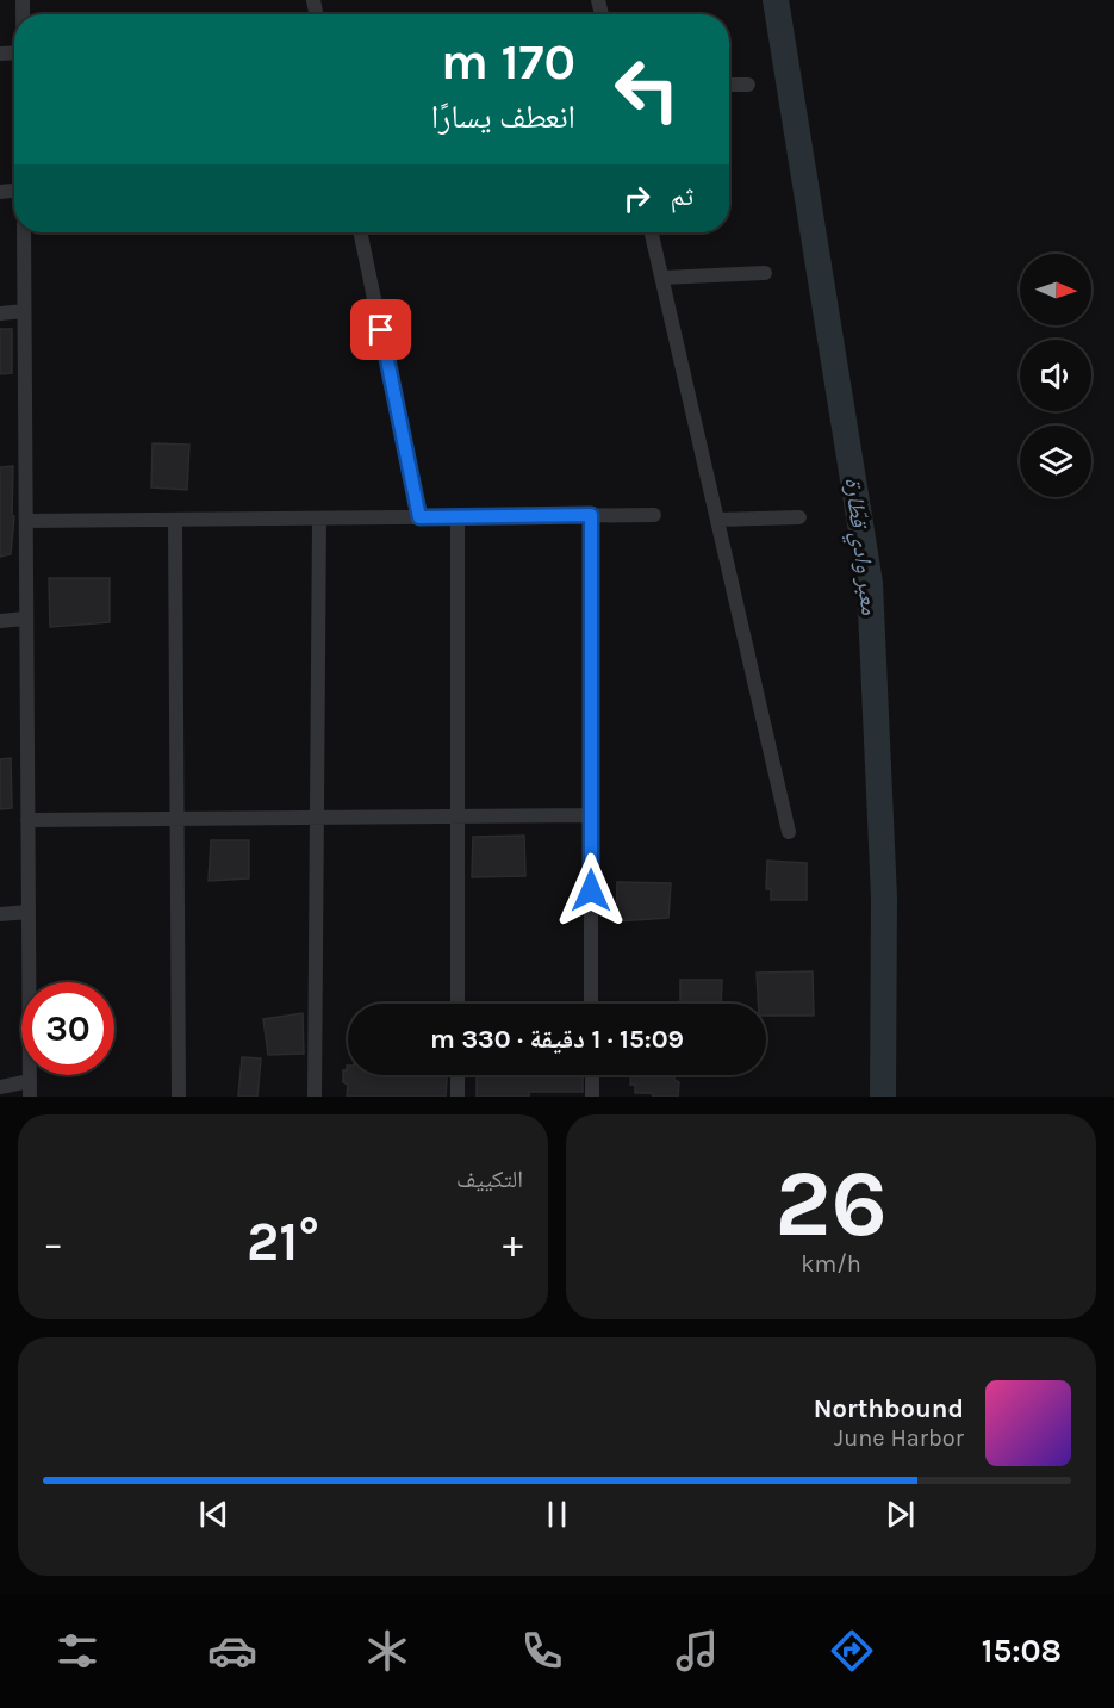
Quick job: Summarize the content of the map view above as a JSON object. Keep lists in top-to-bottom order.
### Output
{
  "water": ["معبر وادي قطّارة"],
  "north": "right",
  "page": {
    "turn": ["170 m", "انعطف يسارًا"],
    "then": "ثم",
    "limit": "30",
    "trip": "15:09 · 1 دقيقة · 330 m",
    "tile": [
      ["26", "km/h"],
      "التكييف"
    ],
    "heat": ["−", "21°", "+"],
    "song": ["Northbound", "June Harbor"],
    "tabs": "15:08"
  }
}
